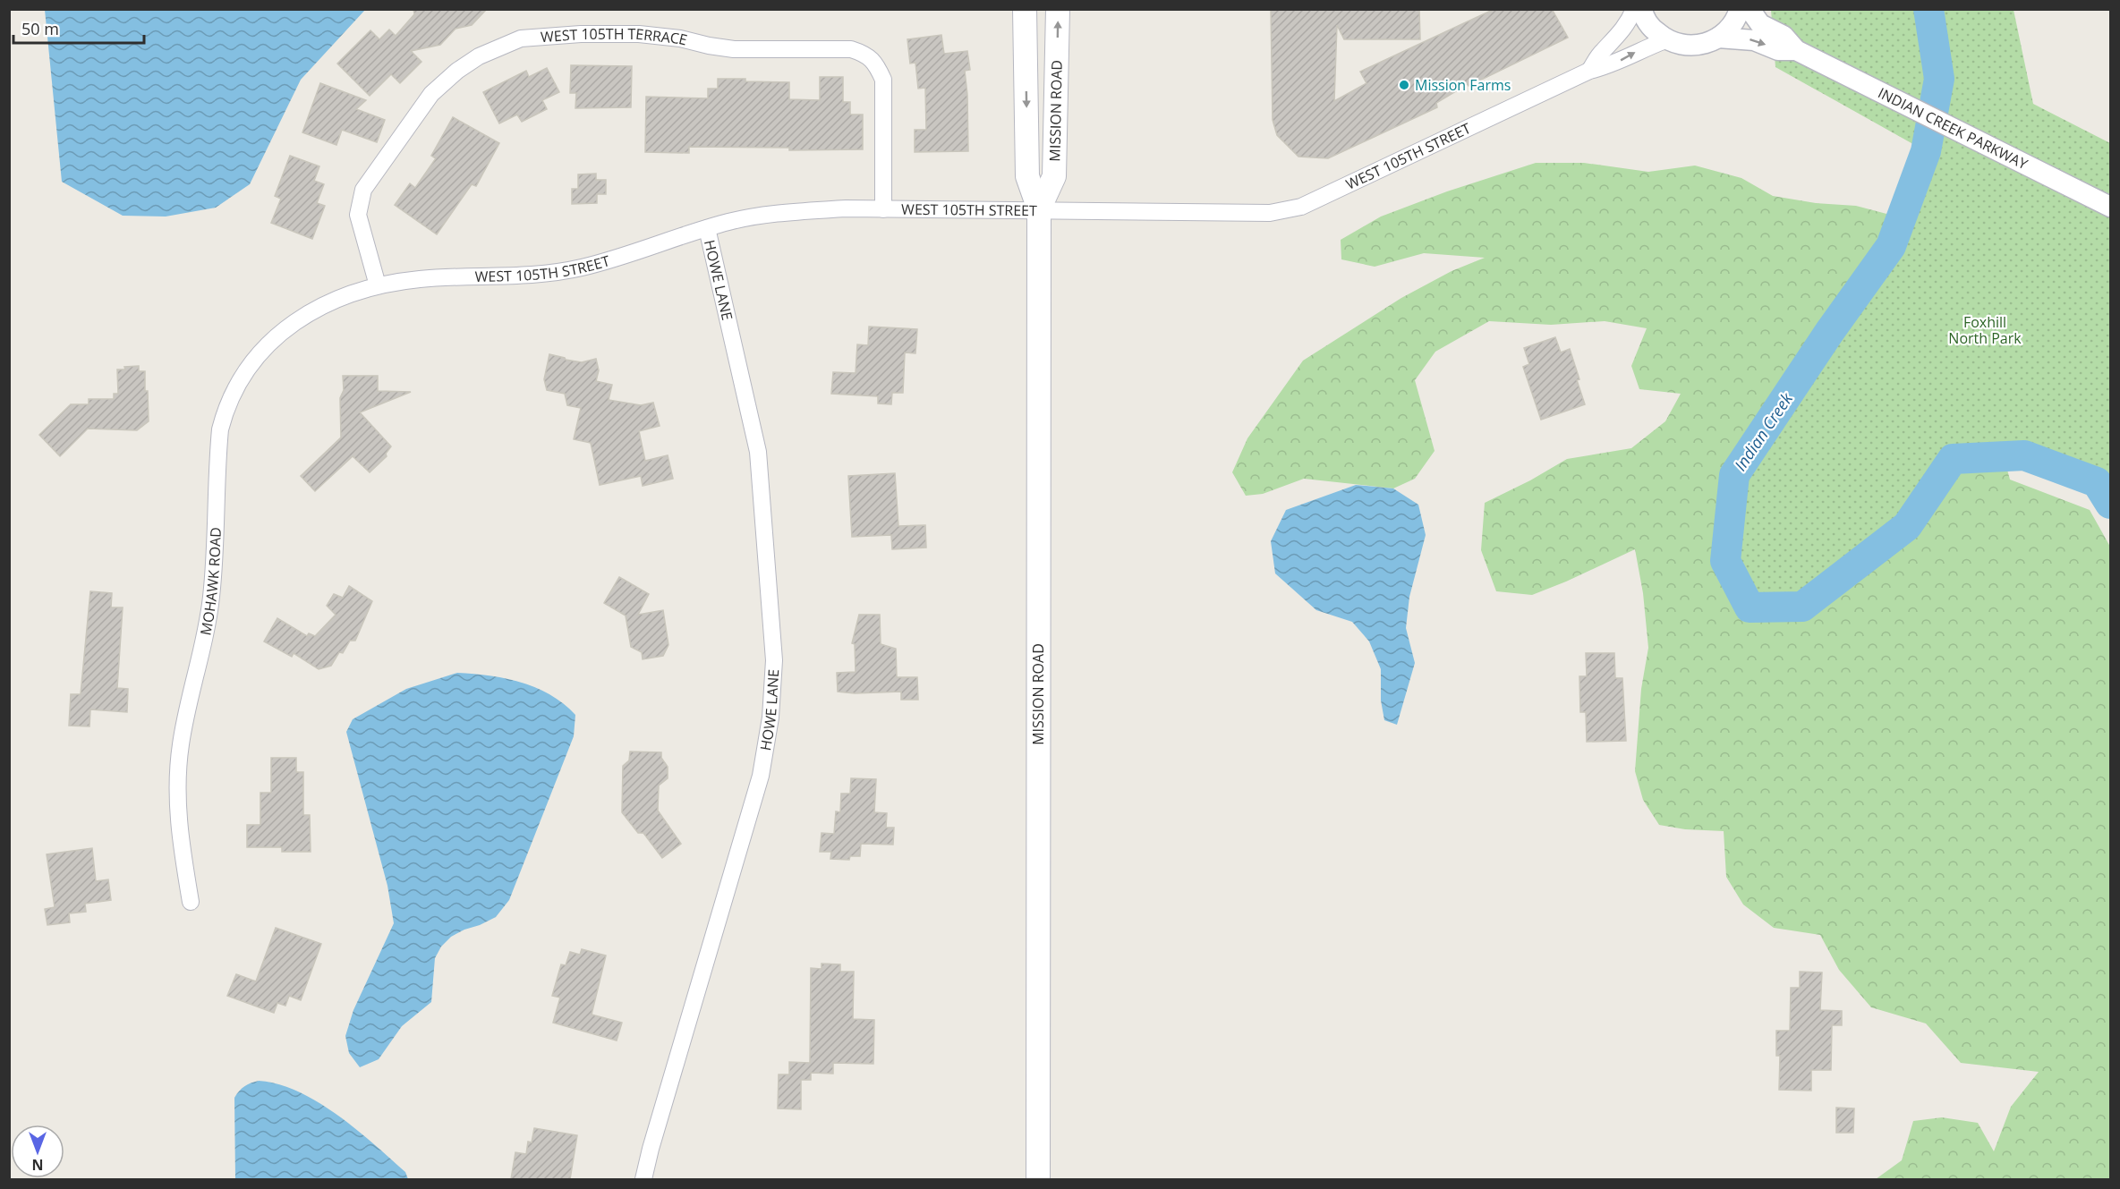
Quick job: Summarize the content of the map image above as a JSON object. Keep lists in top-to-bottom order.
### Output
{
  "streets": {
    "main road": ["MISSION ROAD"],
    "street": [
      "WEST 105TH TERRACE",
      "INDIAN CREEK PARKWAY",
      "WEST 105TH STREET",
      "HOWE LANE",
      "MOHAWK ROAD"
    ]
  },
  "crossings": [
    ["WEST 105TH TERRACE", "WEST 105TH STREET"],
    ["MISSION ROAD", "WEST 105TH STREET"],
    ["WEST 105TH STREET", "HOWE LANE"],
    ["WEST 105TH STREET", "MOHAWK ROAD"]
  ],
  "water": ["Indian Creek"],
  "parks": ["Foxhill North Park"],
  "places": ["Mission Farms"],
  "scale_bar": "50 m",
  "north": "bottom"
}
